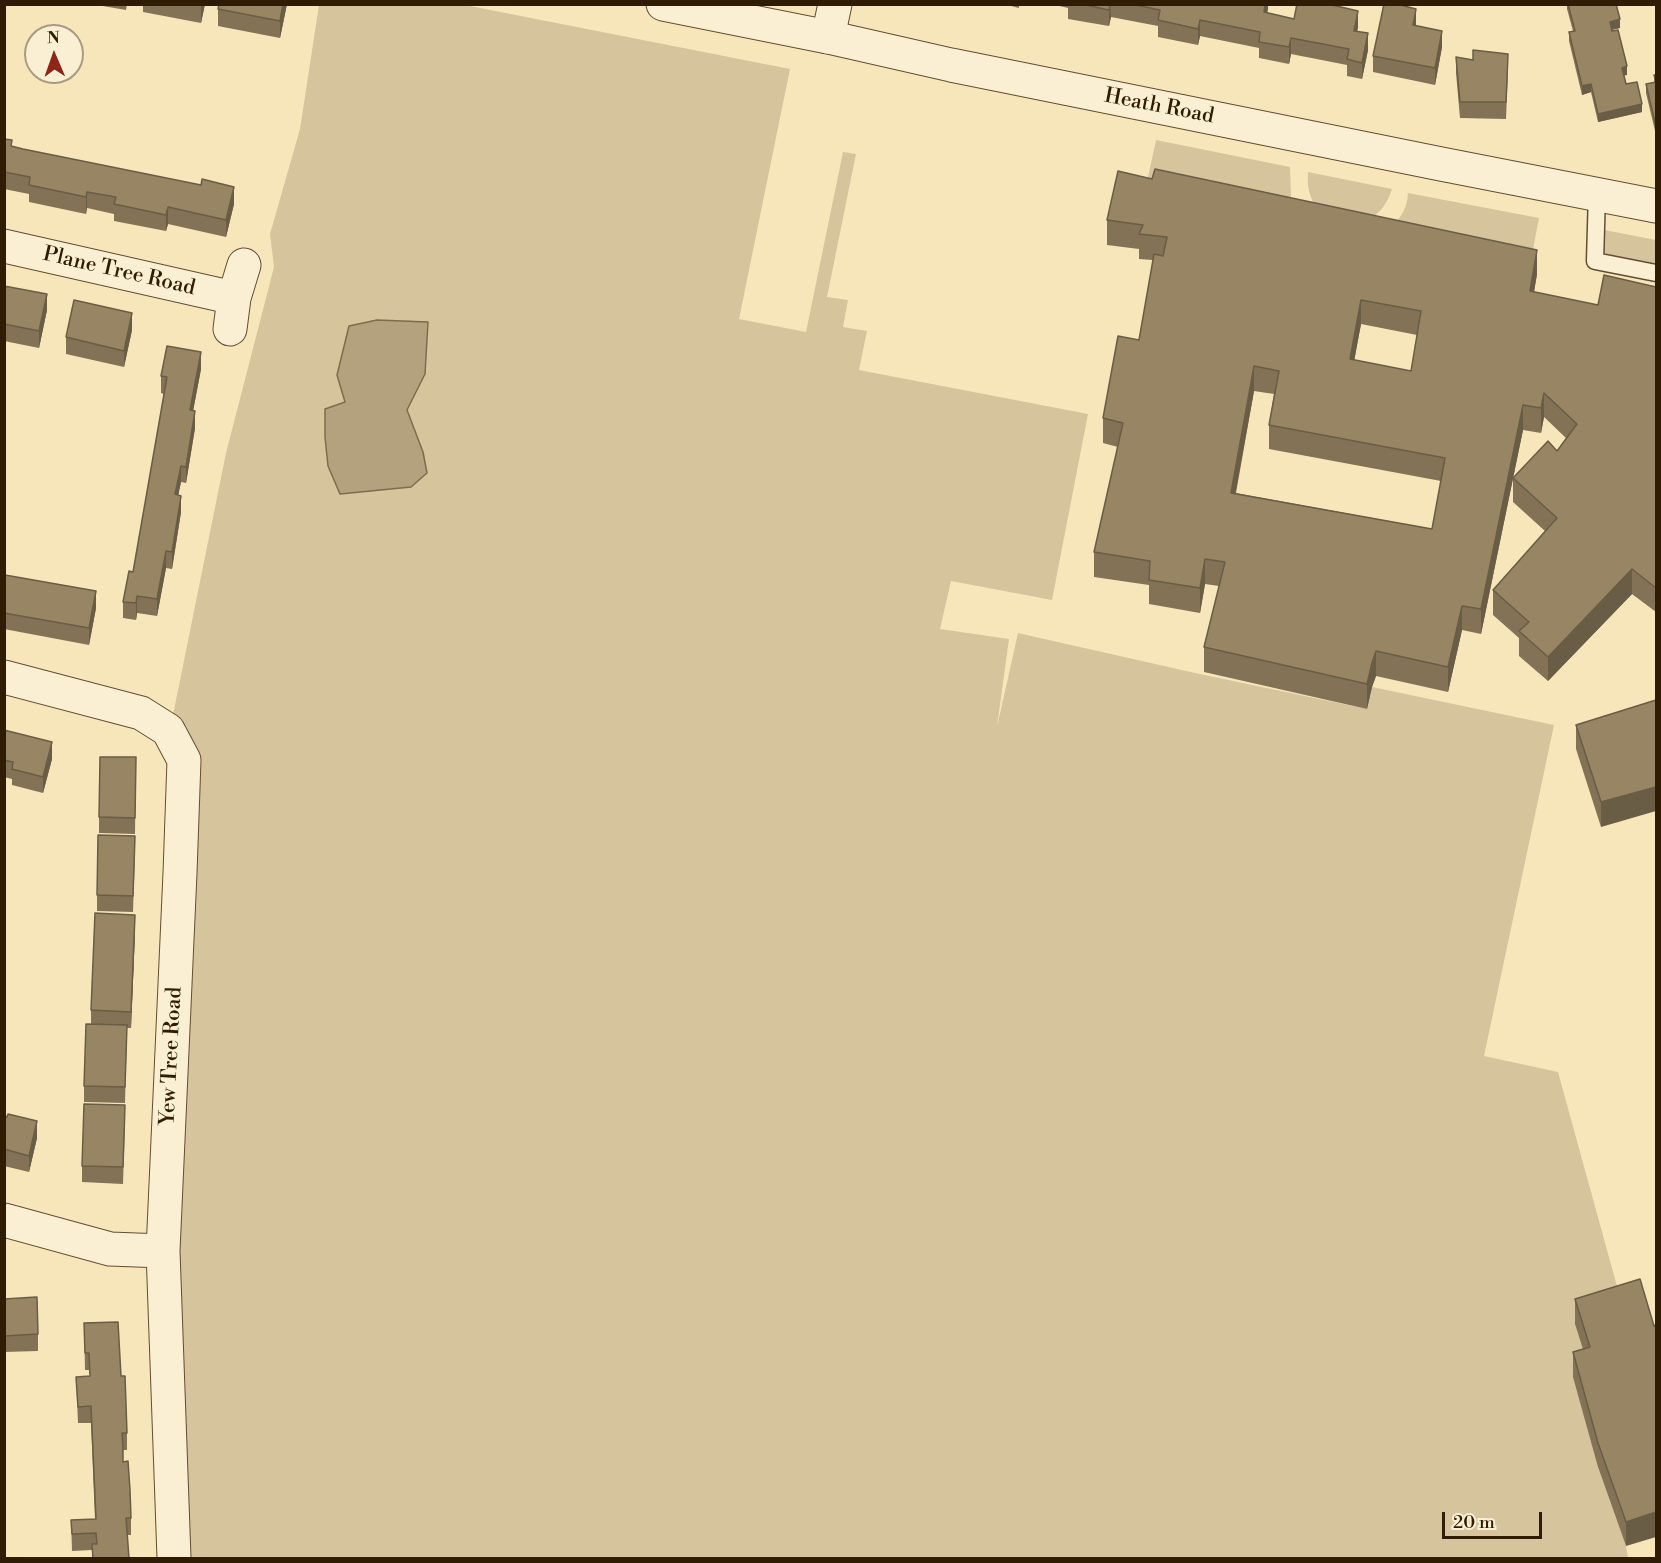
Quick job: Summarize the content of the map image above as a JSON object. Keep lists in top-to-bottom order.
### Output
{
  "streets": {
    "street": ["Heath Road", "Plane Tree Road", "Yew Tree Road"]
  },
  "scale_bar": "20 m",
  "north": "top"
}
